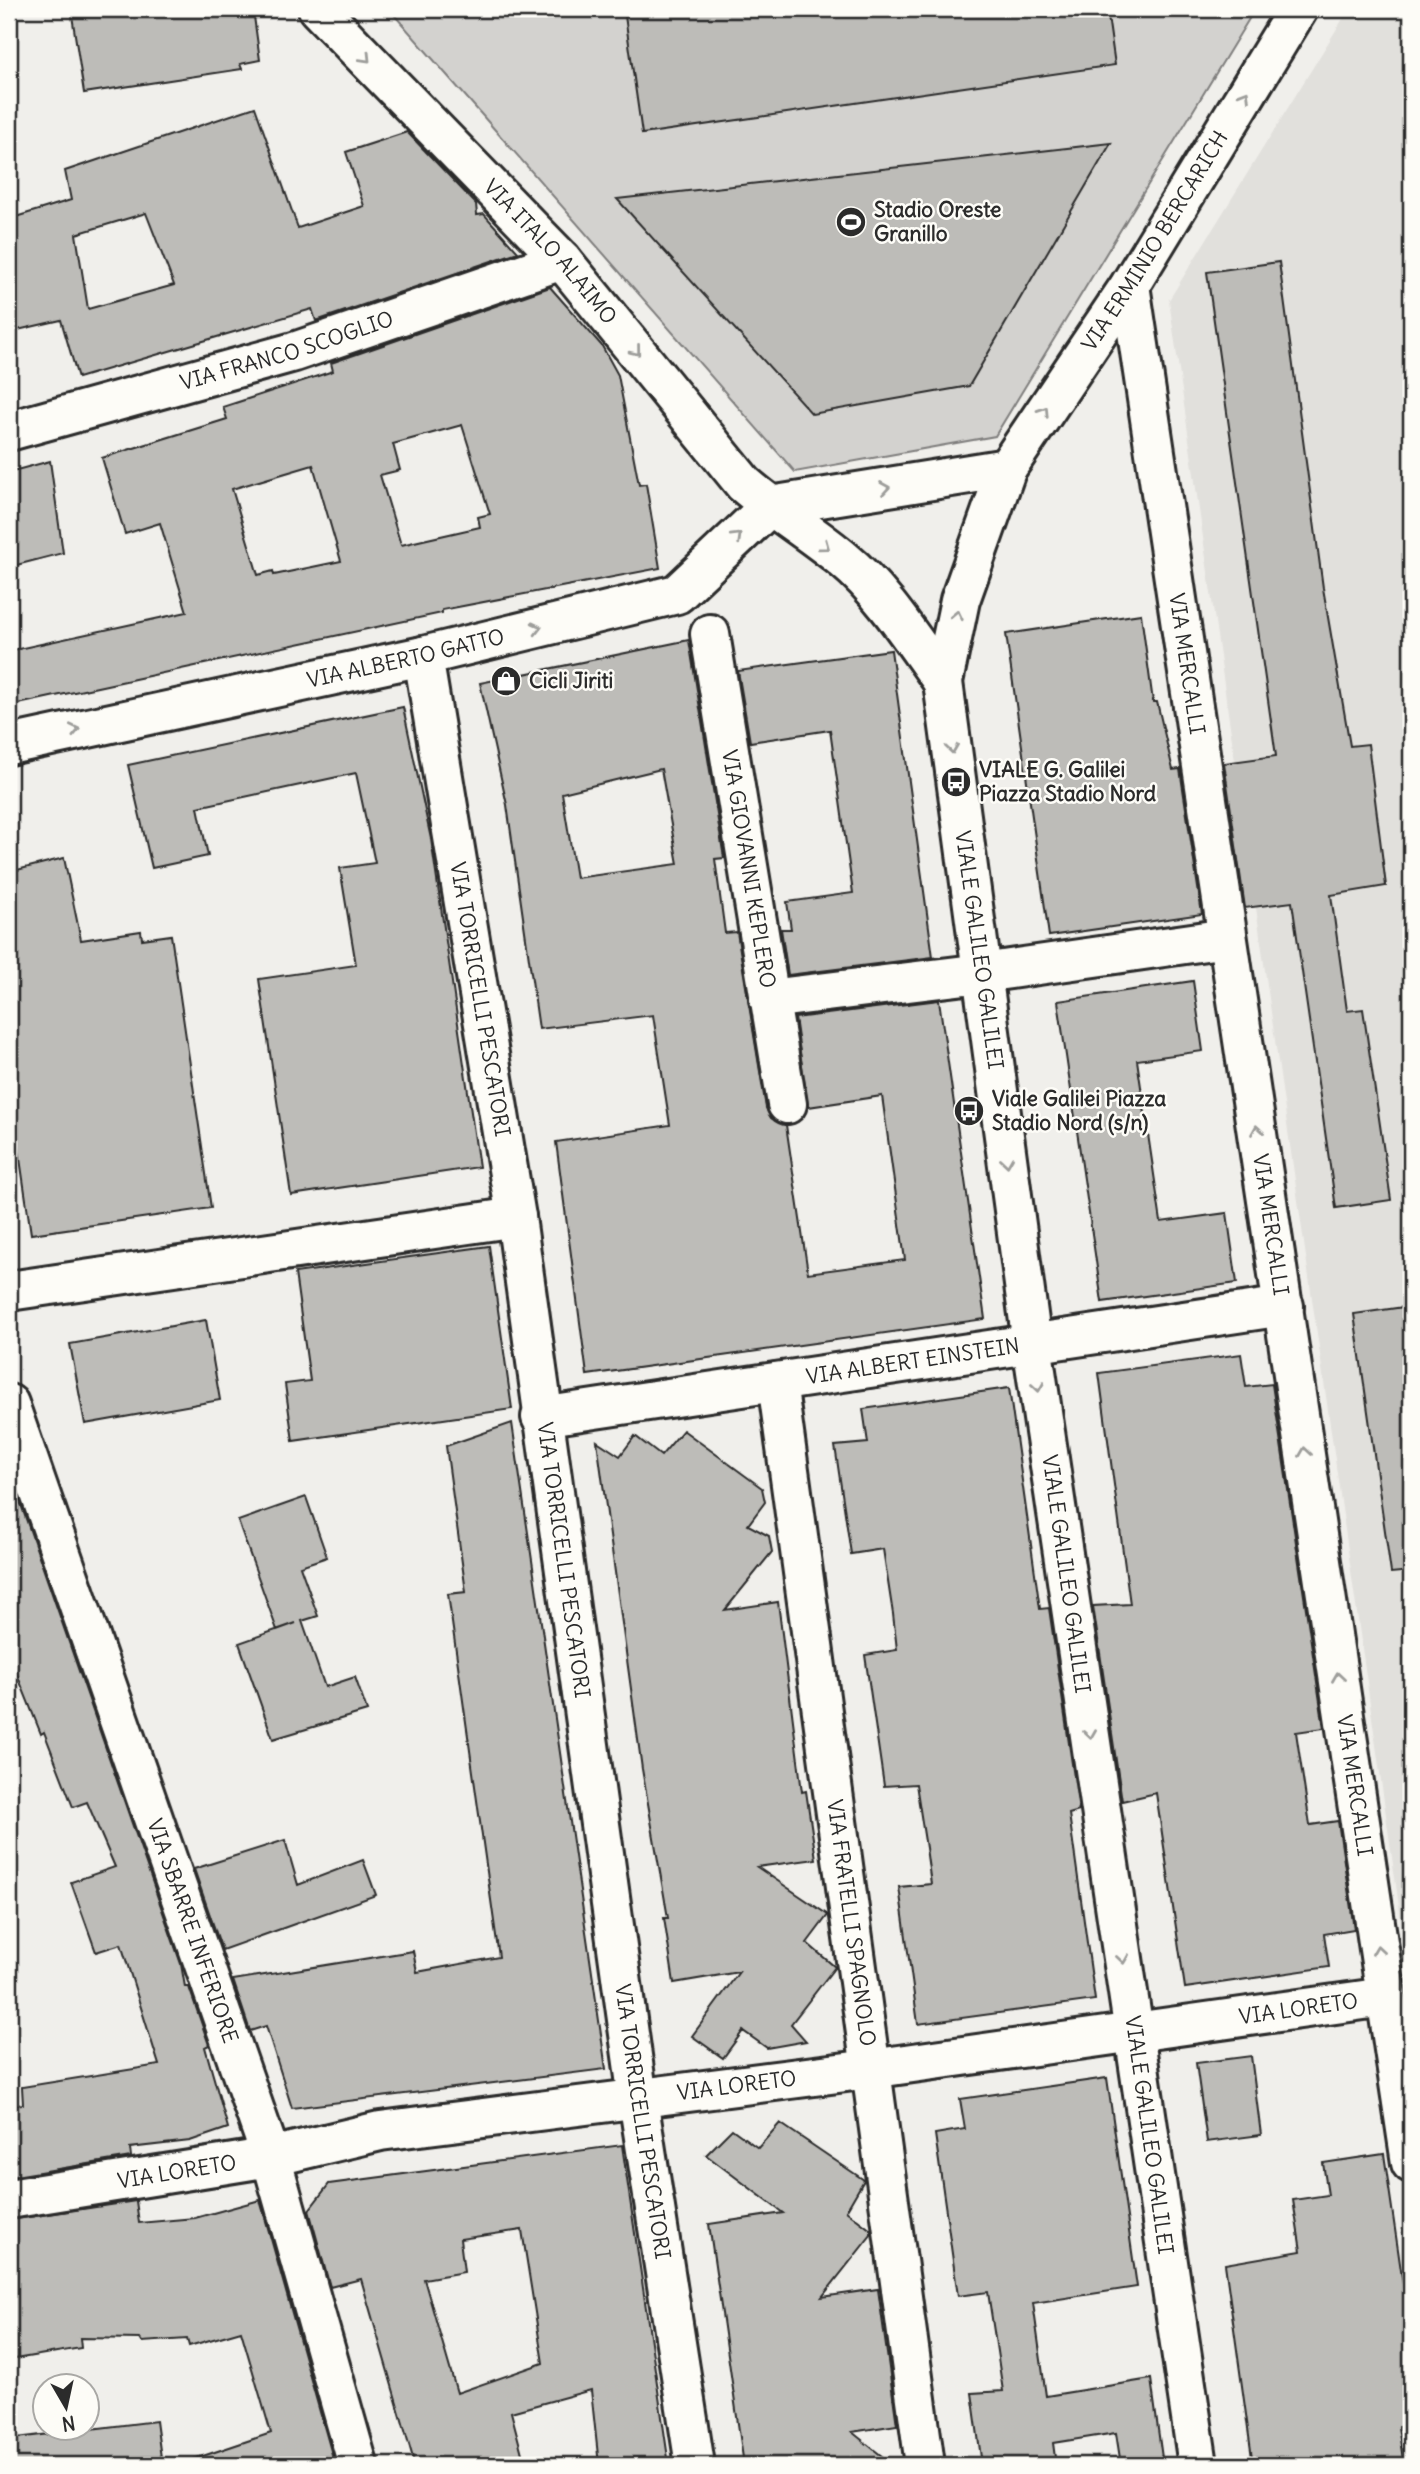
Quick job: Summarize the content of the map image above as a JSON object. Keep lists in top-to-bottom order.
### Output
{
  "streets": {
    "street": [
      "VIA ERMINIO BERCARICH",
      "VIA ITALO ALAIMO",
      "VIA FRANCO SCOGLIO",
      "VIA ALBERTO GATTO",
      "VIA MERCALLI",
      "VIA GIOVANNI KEPLERO",
      "VIALE GALILEO GALILEI",
      "VIA TORRICELLI PESCATORI",
      "VIA ALBERT EINSTEIN",
      "VIA FRATELLI SPAGNOLO",
      "VIA SBARRE INFERIORE",
      "VIA LORETO"
    ]
  },
  "crossings": [
    ["VIA ERMINIO BERCARICH", "VIA ITALO ALAIMO"],
    ["VIA ERMINIO BERCARICH", "VIA MERCALLI"],
    ["VIA ERMINIO BERCARICH", "VIALE GALILEO GALILEI"],
    ["VIA ITALO ALAIMO", "VIA FRANCO SCOGLIO"],
    ["VIA ITALO ALAIMO", "VIA ALBERTO GATTO"],
    ["VIA ITALO ALAIMO", "VIALE GALILEO GALILEI"],
    ["VIA ALBERTO GATTO", "VIA TORRICELLI PESCATORI"],
    ["VIA MERCALLI", "VIA ALBERT EINSTEIN"],
    ["VIA MERCALLI", "VIA LORETO"],
    ["VIALE GALILEO GALILEI", "VIA ALBERT EINSTEIN"],
    ["VIALE GALILEO GALILEI", "VIA LORETO"],
    ["VIA TORRICELLI PESCATORI", "VIA ALBERT EINSTEIN"],
    ["VIA TORRICELLI PESCATORI", "VIA LORETO"],
    ["VIA ALBERT EINSTEIN", "VIA FRATELLI SPAGNOLO"],
    ["VIA FRATELLI SPAGNOLO", "VIA LORETO"],
    ["VIA SBARRE INFERIORE", "VIA LORETO"]
  ],
  "one_way": [
    "VIA ERMINIO BERCARICH",
    "VIA ITALO ALAIMO",
    "VIA ALBERTO GATTO",
    "VIA MERCALLI",
    "VIALE GALILEO GALILEI"
  ],
  "places": {
    "sports": ["Stadio Oreste Granillo"],
    "shop": ["Cicli Jiriti"],
    "bus stop": ["VIALE G. Galilei Piazza Stadio Nord", "Viale Galilei Piazza Stadio Nord (s/n)"]
  },
  "north": "bottom"
}
